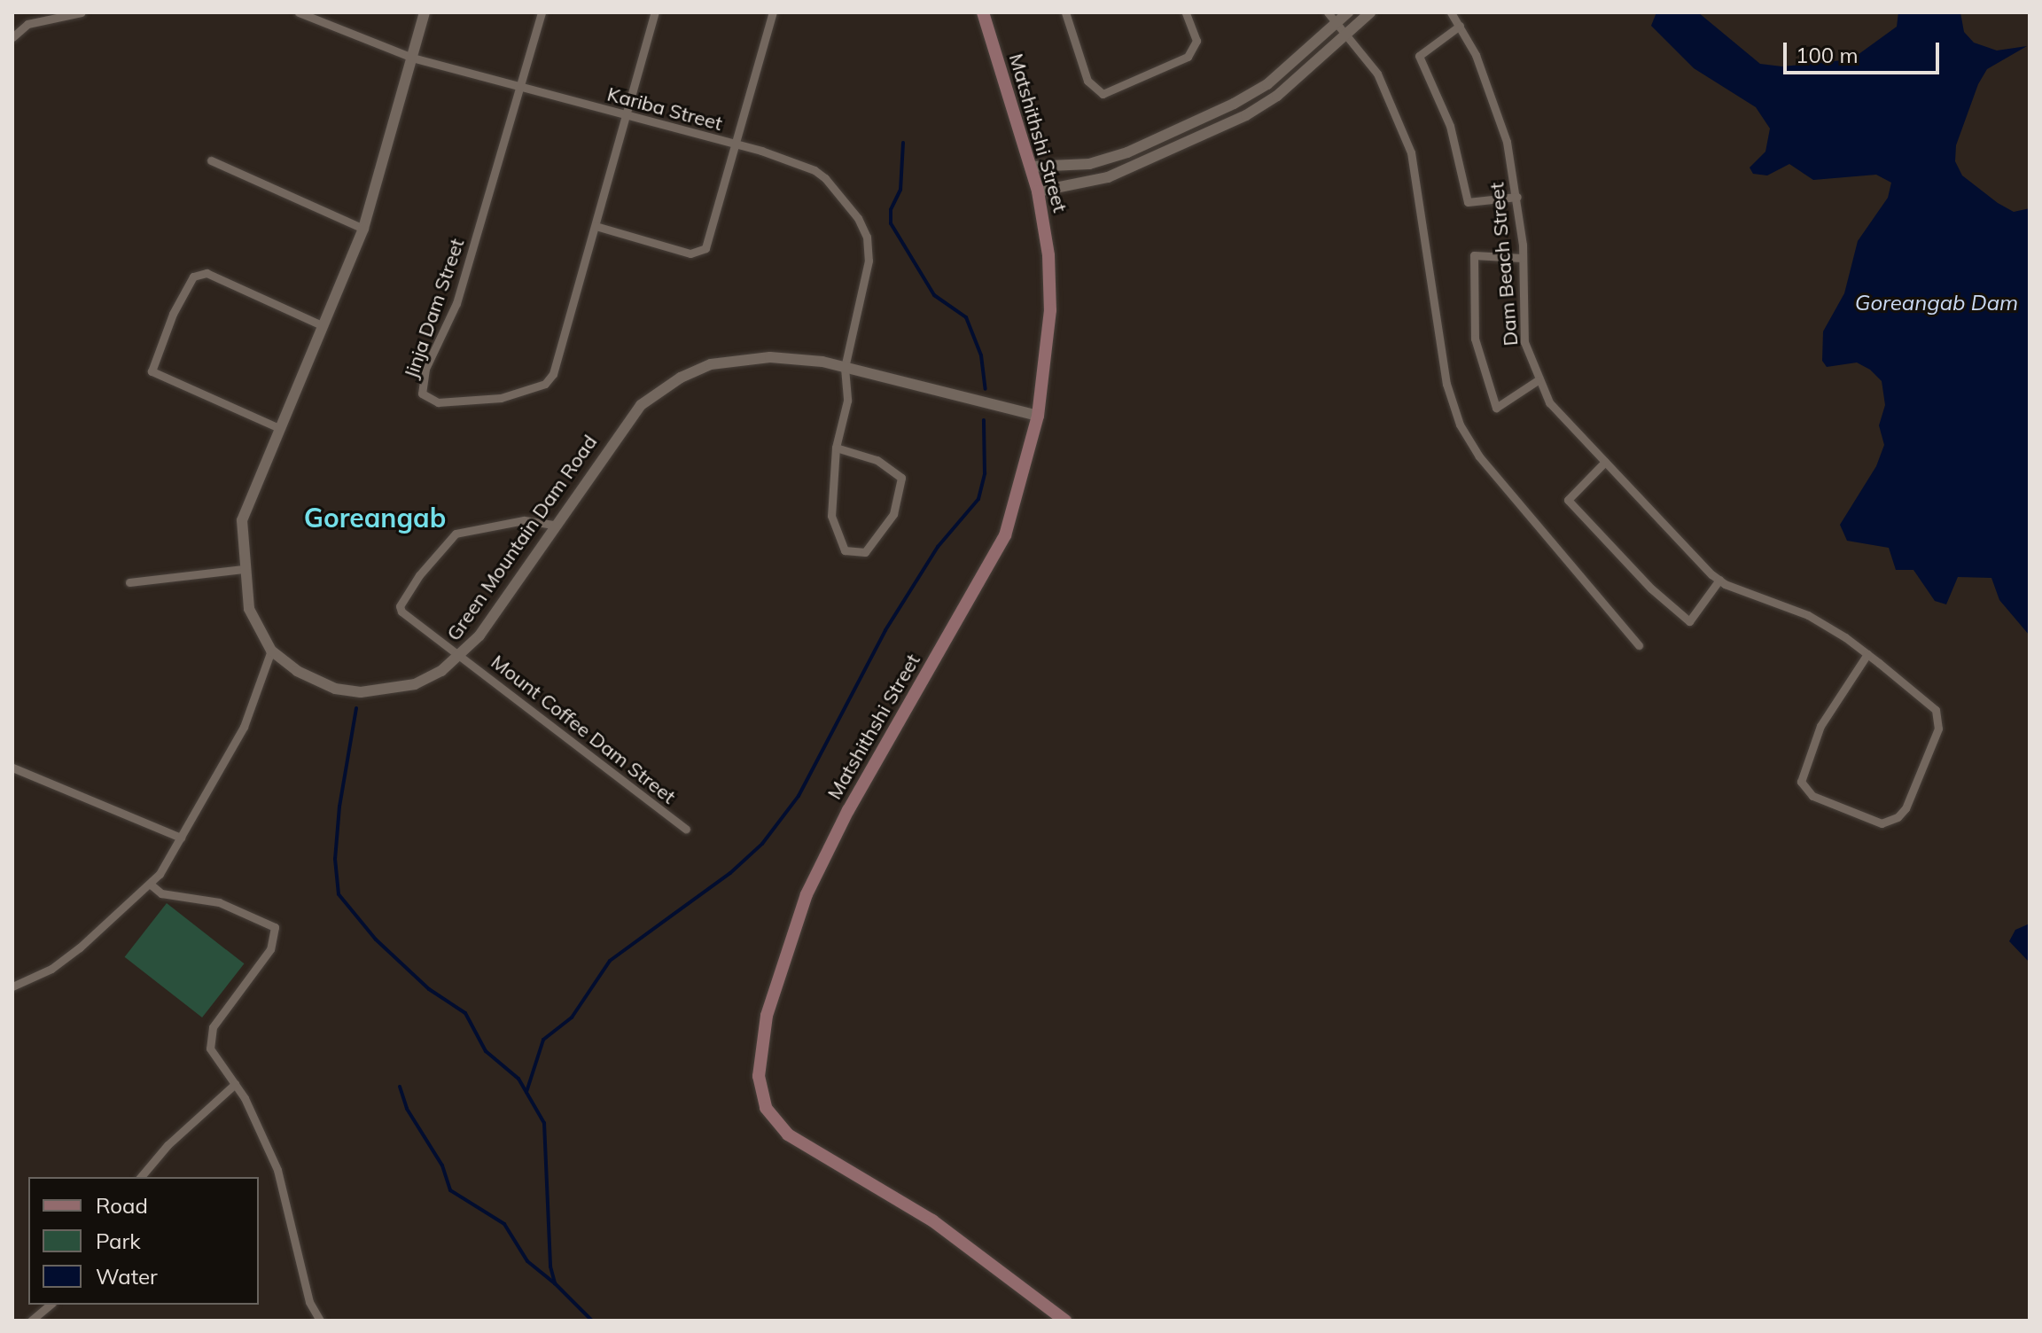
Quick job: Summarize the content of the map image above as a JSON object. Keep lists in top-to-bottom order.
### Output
{
  "streets": {
    "main road": ["Matshithshi Street"],
    "street": [
      "Kariba Street",
      "Dam Beach Street",
      "Jinja Dam Street",
      "Green Mountain Dam Road",
      "Mount Coffee Dam Street"
    ]
  },
  "crossings": [
    ["Kariba Street", "Jinja Dam Street"],
    ["Kariba Street", "Green Mountain Dam Road"],
    ["Matshithshi Street", "Green Mountain Dam Road"],
    ["Green Mountain Dam Road", "Mount Coffee Dam Street"]
  ],
  "districts": ["Goreangab"],
  "water": ["Goreangab Dam"],
  "legend": ["Road", "Park", "Water"],
  "scale_bar": "100 m"
}
